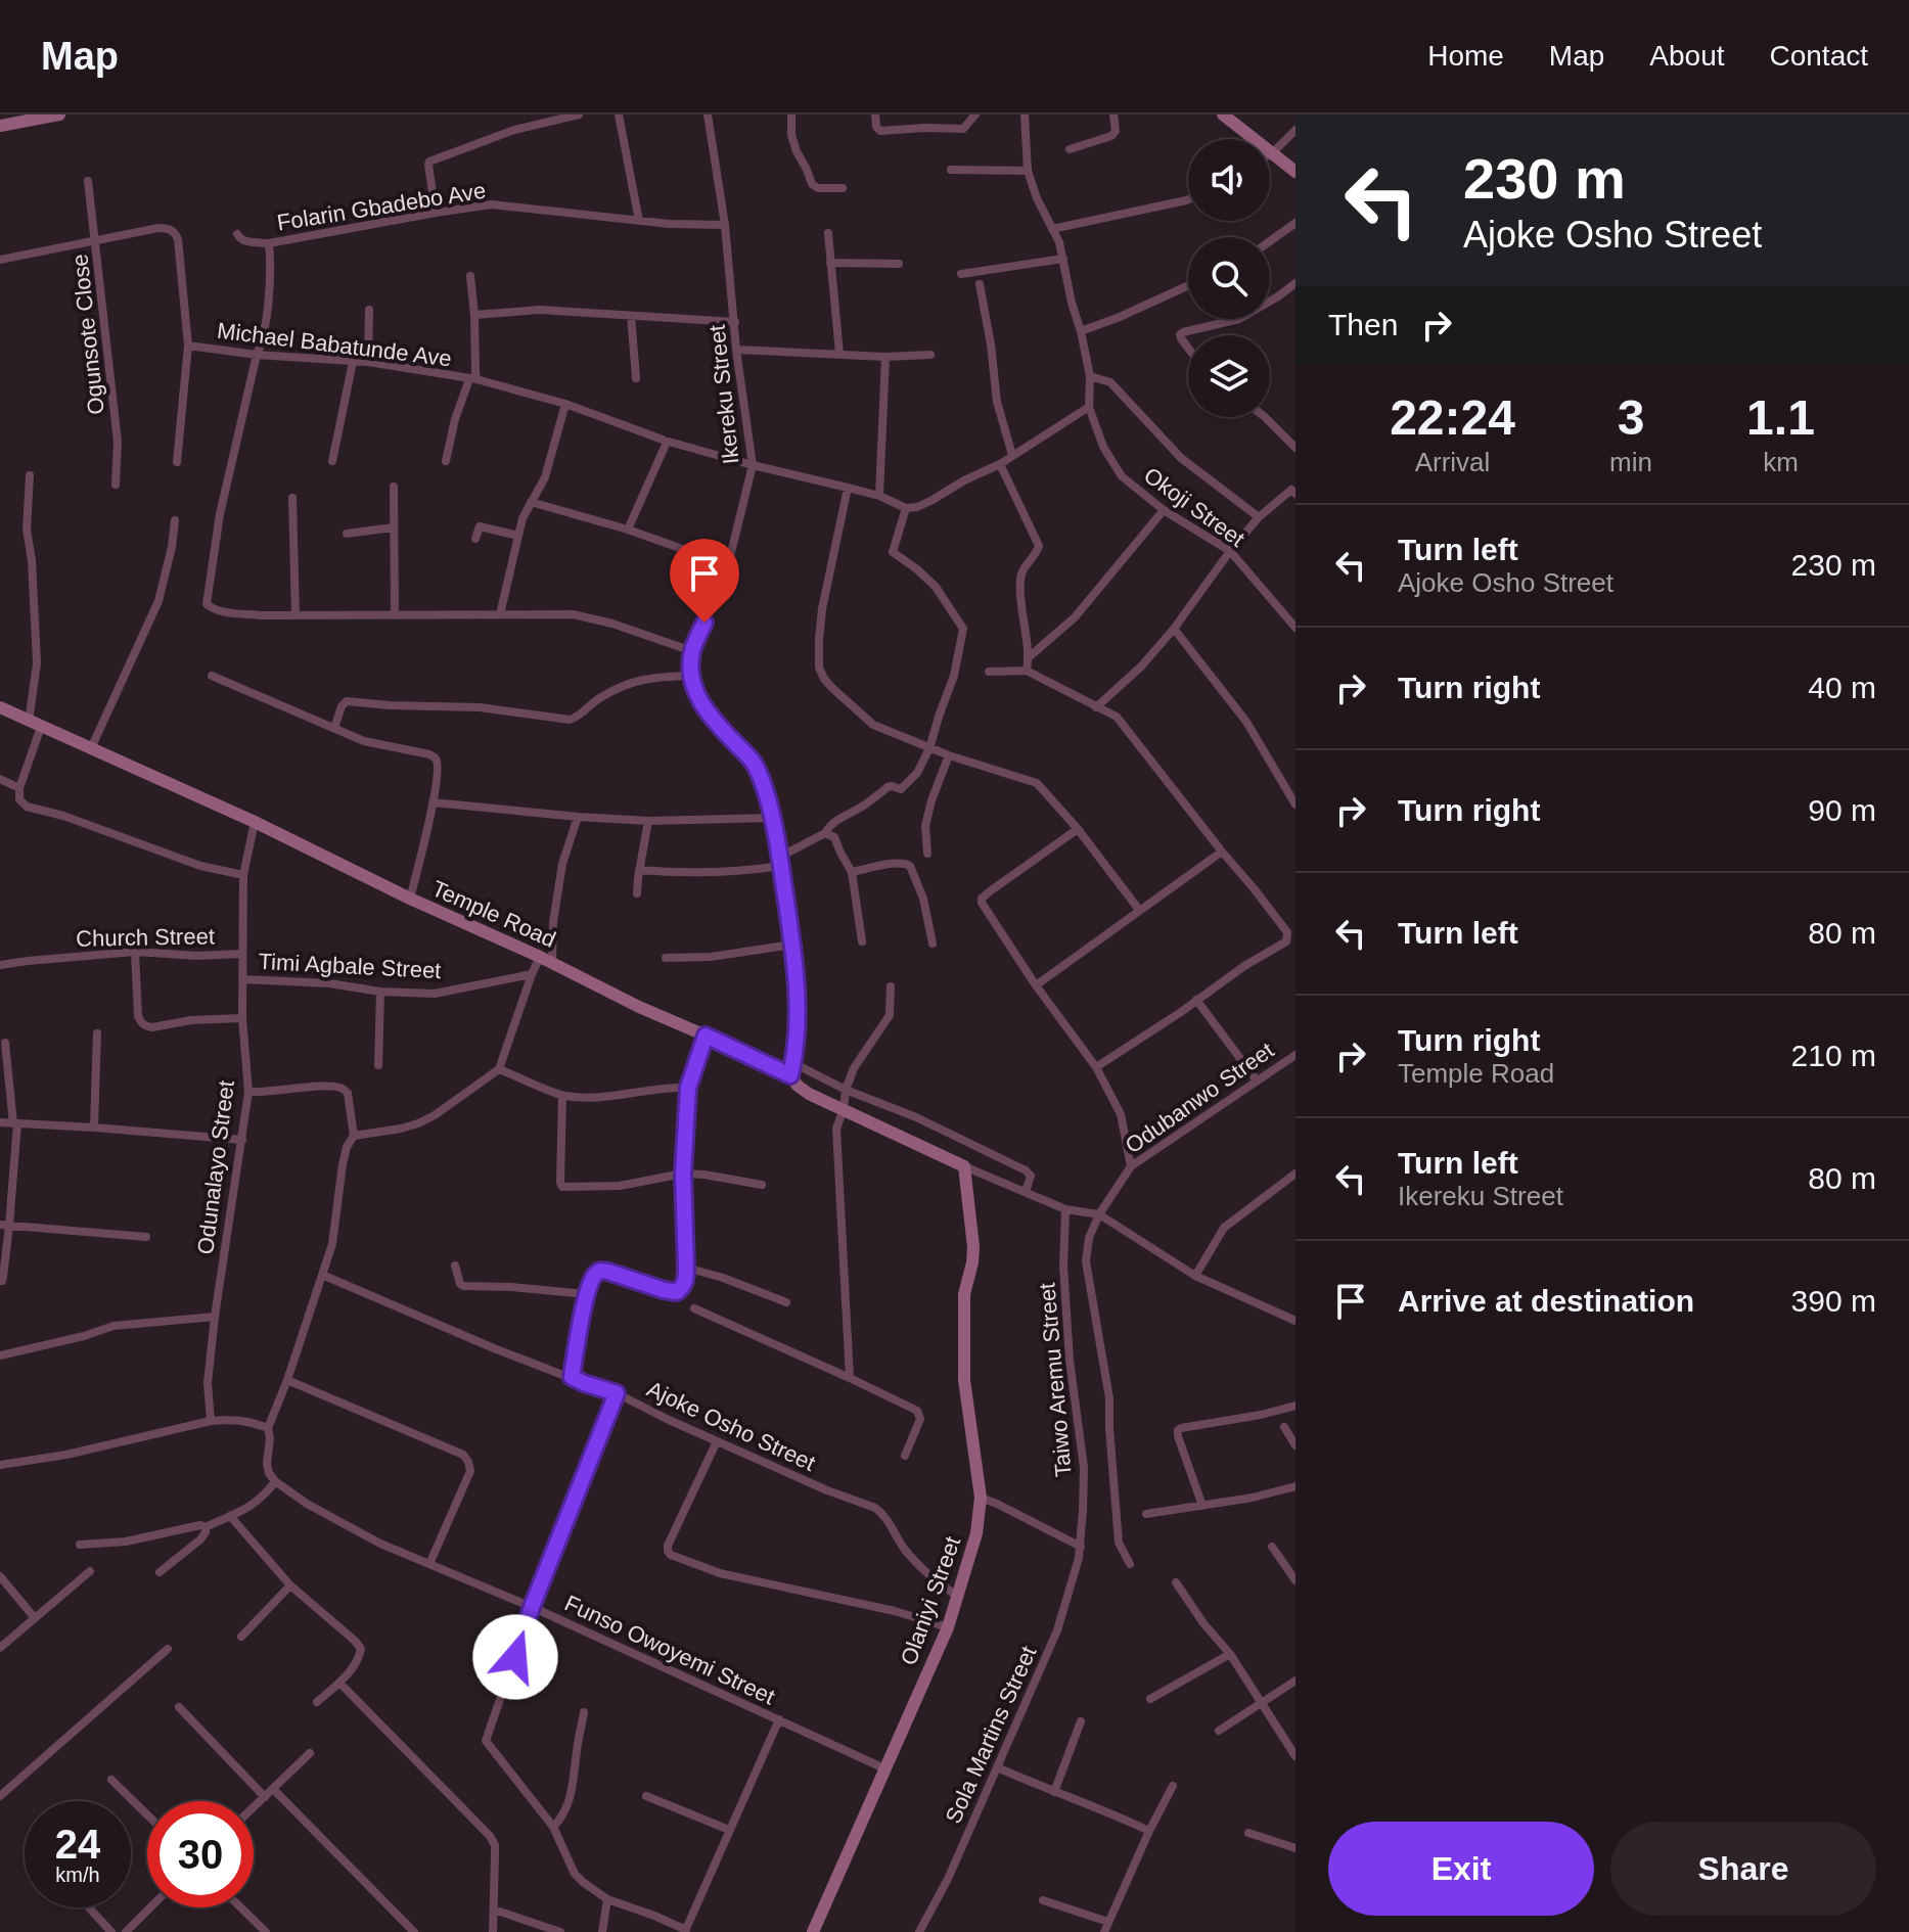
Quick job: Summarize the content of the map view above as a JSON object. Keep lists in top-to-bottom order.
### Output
{
  "streets": {
    "street": [
      "Folarin Gbadebo Ave",
      "Ogunsote Close",
      "Michael Babatunde Ave",
      "Ikereku Street",
      "Okoji Street",
      "Temple Road",
      "Church Street",
      "Timi Agbale Street",
      "Odubanwo Street",
      "Odunalayo Street",
      "Taiwo Aremu Street",
      "Ajoke Osho Street",
      "Olaniyi Street",
      "Funso Owoyemi Street",
      "Sola Martins Street"
    ]
  },
  "crossings": [
    ["Folarin Gbadebo Ave", "Michael Babatunde Ave"],
    ["Folarin Gbadebo Ave", "Ikereku Street"],
    ["Michael Babatunde Ave", "Ikereku Street"],
    ["Ikereku Street", "Temple Road"],
    ["Temple Road", "Odunalayo Street"],
    ["Temple Road", "Olaniyi Street"],
    ["Church Street", "Odunalayo Street"],
    ["Timi Agbale Street", "Odunalayo Street"],
    ["Taiwo Aremu Street", "Sola Martins Street"],
    ["Ajoke Osho Street", "Olaniyi Street"],
    ["Olaniyi Street", "Funso Owoyemi Street"]
  ],
  "page": {
    "header": "Map",
    "nav": [
      "Home",
      "Map",
      "About",
      "Contact"
    ],
    "turn": ["230 m", "Ajoke Osho Street"],
    "then": "Then",
    "eta": [
      "22:24",
      "Arrival",
      "3",
      "min",
      "1.1",
      "km"
    ],
    "list": [
      {
        "name": "Turn left",
        "note": "Ajoke Osho Street",
        "value": "230 m"
      },
      {
        "name": "Turn right",
        "value": "40 m"
      },
      {
        "name": "Turn right",
        "value": "90 m"
      },
      {
        "name": "Turn left",
        "value": "80 m"
      },
      {
        "name": "Turn right",
        "note": "Temple Road",
        "value": "210 m"
      },
      {
        "name": "Turn left",
        "note": "Ikereku Street",
        "value": "80 m"
      },
      {
        "name": "Arrive at destination",
        "value": "390 m"
      }
    ],
    "speed": "24 km/h",
    "limit": "30",
    "buttons": ["Exit", "Share"]
  }
}
